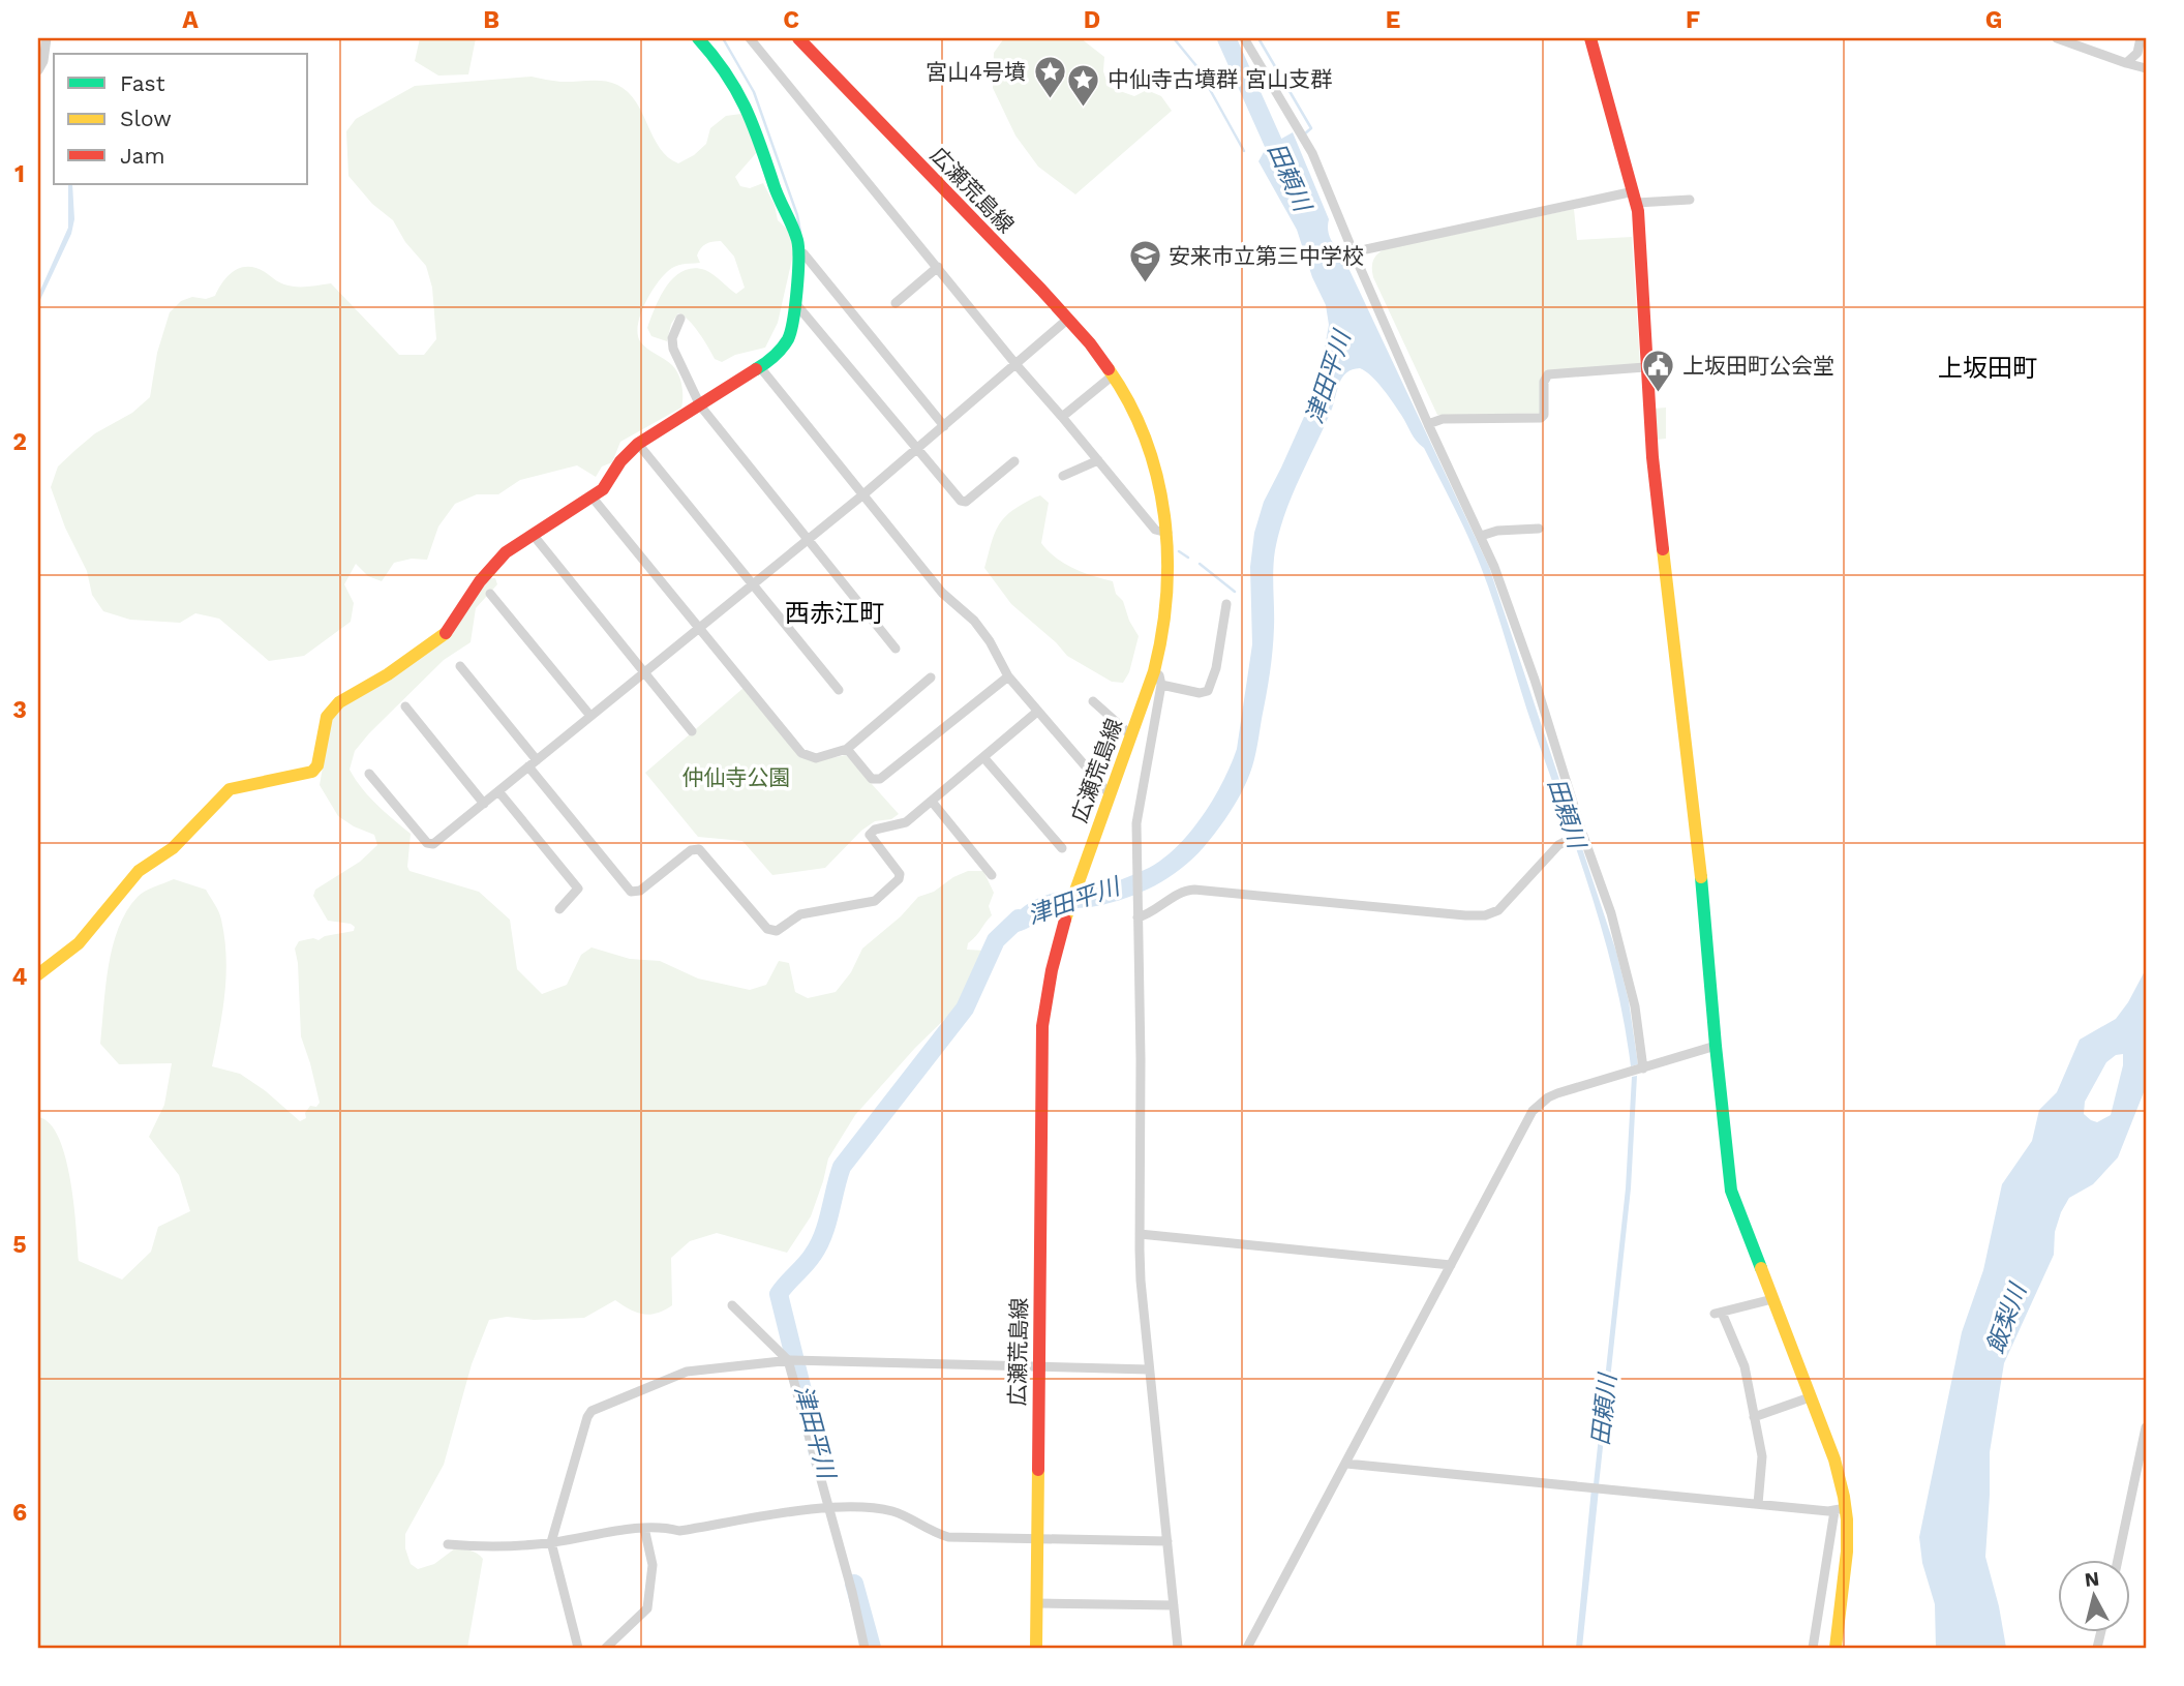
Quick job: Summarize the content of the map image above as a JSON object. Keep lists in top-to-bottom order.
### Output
{
  "streets": {
    "street": ["広瀬荒島線"]
  },
  "districts": ["上坂田町", "西赤江町"],
  "water": ["田頼川", "津田平川", "飯梨川"],
  "parks": ["仲仙寺公園"],
  "places": {
    "place": ["宮山4号墳", "中仙寺古墳群 宮山支群"],
    "school or university": ["安来市立第三中学校"],
    "public building": ["上坂田町公会堂"]
  },
  "legend": ["Fast", "Slow", "Jam"],
  "north": "top",
  "grid": {
    "columns": [
      "A",
      "B",
      "C",
      "D",
      "E",
      "F",
      "G"
    ],
    "rows": [
      "1",
      "2",
      "3",
      "4",
      "5",
      "6"
    ]
  }
}
